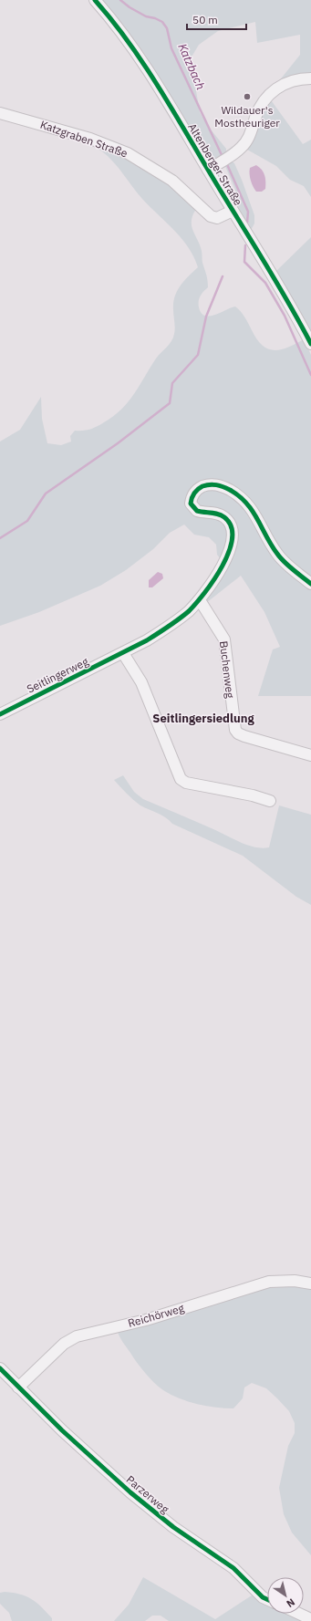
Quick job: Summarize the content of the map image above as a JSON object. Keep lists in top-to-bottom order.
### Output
{
  "streets": {
    "street": [
      "Katzgraben Straße",
      "Altenberger Straße",
      "Buchenweg",
      "Seitlingerweg",
      "Reichörweg",
      "Parzerweg"
    ]
  },
  "crossings": [
    ["Katzgraben Straße", "Altenberger Straße"],
    ["Buchenweg", "Seitlingerweg"],
    ["Reichörweg", "Parzerweg"]
  ],
  "districts": ["Seitlingersiedlung"],
  "water": ["Katzbach"],
  "places": ["Wildauer's Mostheuriger"],
  "scale_bar": "50 m",
  "north": "bottom right"
}
